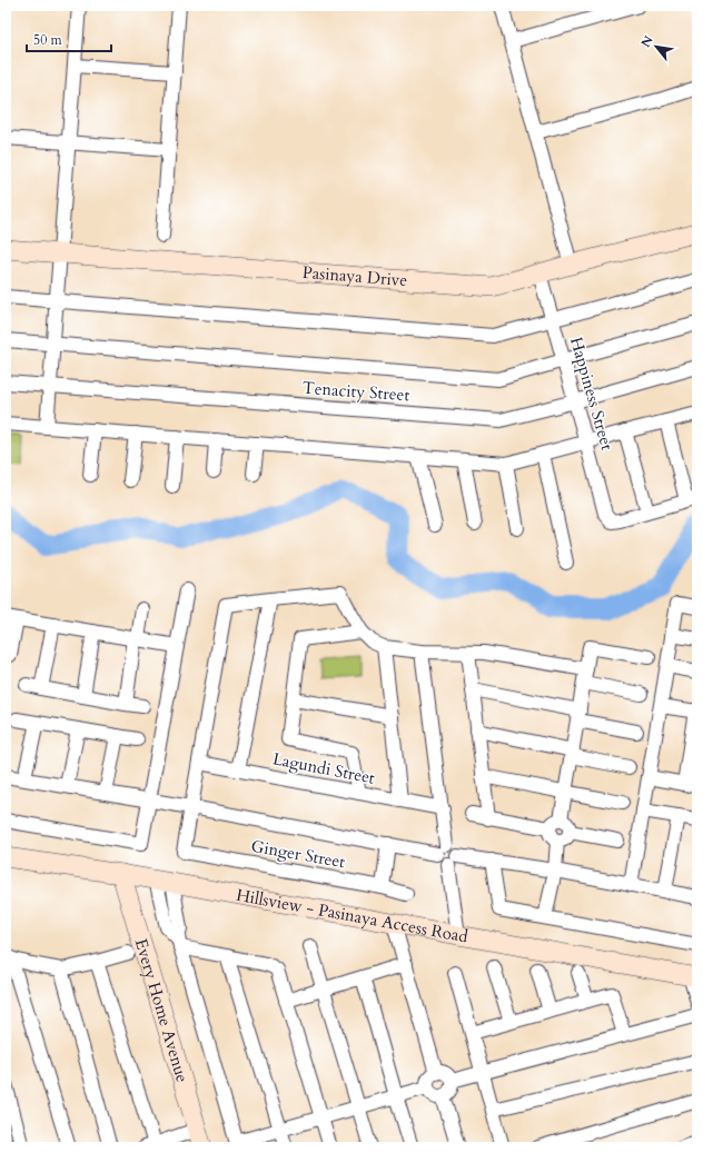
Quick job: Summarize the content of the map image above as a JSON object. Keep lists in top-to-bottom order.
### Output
{
  "streets": {
    "street": [
      "Pasinaya Drive",
      "Tenacity Street",
      "Happiness Street",
      "Lagundi Street",
      "Ginger Street",
      "Hillsview - Pasinaya Access Road",
      "Every Home Avenue"
    ]
  },
  "crossings": [
    ["Pasinaya Drive", "Happiness Street"],
    ["Tenacity Street", "Happiness Street"],
    ["Hillsview - Pasinaya Access Road", "Every Home Avenue"]
  ],
  "scale_bar": "50 m",
  "north": "top left"
}
